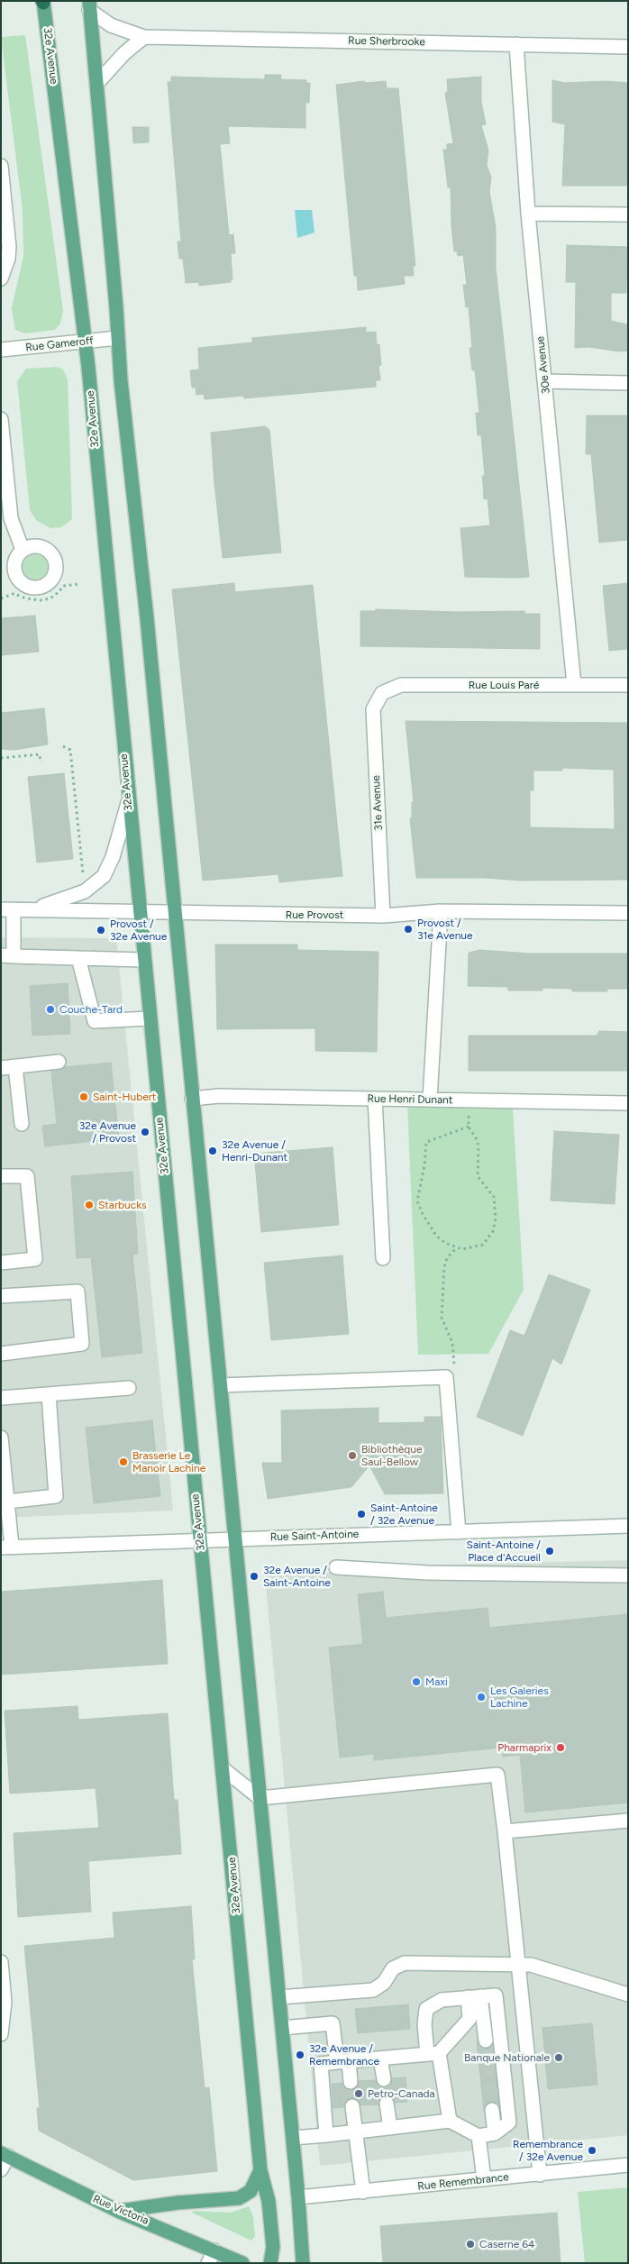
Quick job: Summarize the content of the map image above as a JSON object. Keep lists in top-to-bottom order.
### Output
{
  "streets": {
    "main road": ["32e Avenue", "Rue Victoria"],
    "street": [
      "Rue Sherbrooke",
      "Rue Gameroff",
      "30e Avenue",
      "Rue Louis Paré",
      "31e Avenue",
      "Rue Provost",
      "Rue Henri Dunant",
      "Rue Saint-Antoine",
      "Rue Remembrance"
    ]
  },
  "crossings": [
    ["Rue Sherbrooke", "30e Avenue"],
    ["32e Avenue", "Rue Gameroff"],
    ["32e Avenue", "Rue Provost"],
    ["32e Avenue", "Rue Saint-Antoine"],
    ["30e Avenue", "Rue Louis Paré"],
    ["Rue Louis Paré", "31e Avenue"],
    ["31e Avenue", "Rue Provost"]
  ],
  "places": [
    "Provost / 31e Avenue",
    "Provost / 32e Avenue",
    "Couche-Tard",
    "Saint-Hubert",
    "32e Avenue / Provost",
    "32e Avenue / Henri-Dunant",
    "Starbucks",
    "Bibliothèque Saul-Bellow",
    "Brasserie Le Manoir Lachine",
    "Saint-Antoine / 32e Avenue",
    "Saint-Antoine / Place d'Accueil",
    "32e Avenue / Saint-Antoine",
    "Maxi",
    "Les Galeries Lachine",
    "Pharmaprix",
    "32e Avenue / Remembrance",
    "Banque Nationale",
    "Petro-Canada",
    "Remembrance / 32e Avenue",
    "Caserne 64"
  ]
}
